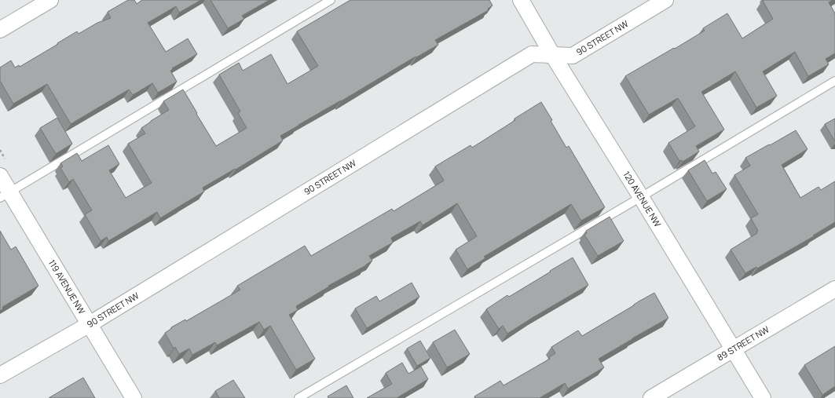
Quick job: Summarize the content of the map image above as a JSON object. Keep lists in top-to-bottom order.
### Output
{
  "streets": {
    "street": [
      "90 STREET NW",
      "120 AVENUE NW",
      "119 AVENUE NW",
      "89 STREET NW"
    ]
  },
  "crossings": [
    ["90 STREET NW", "120 AVENUE NW"],
    ["90 STREET NW", "119 AVENUE NW"],
    ["120 AVENUE NW", "89 STREET NW"]
  ]
}
